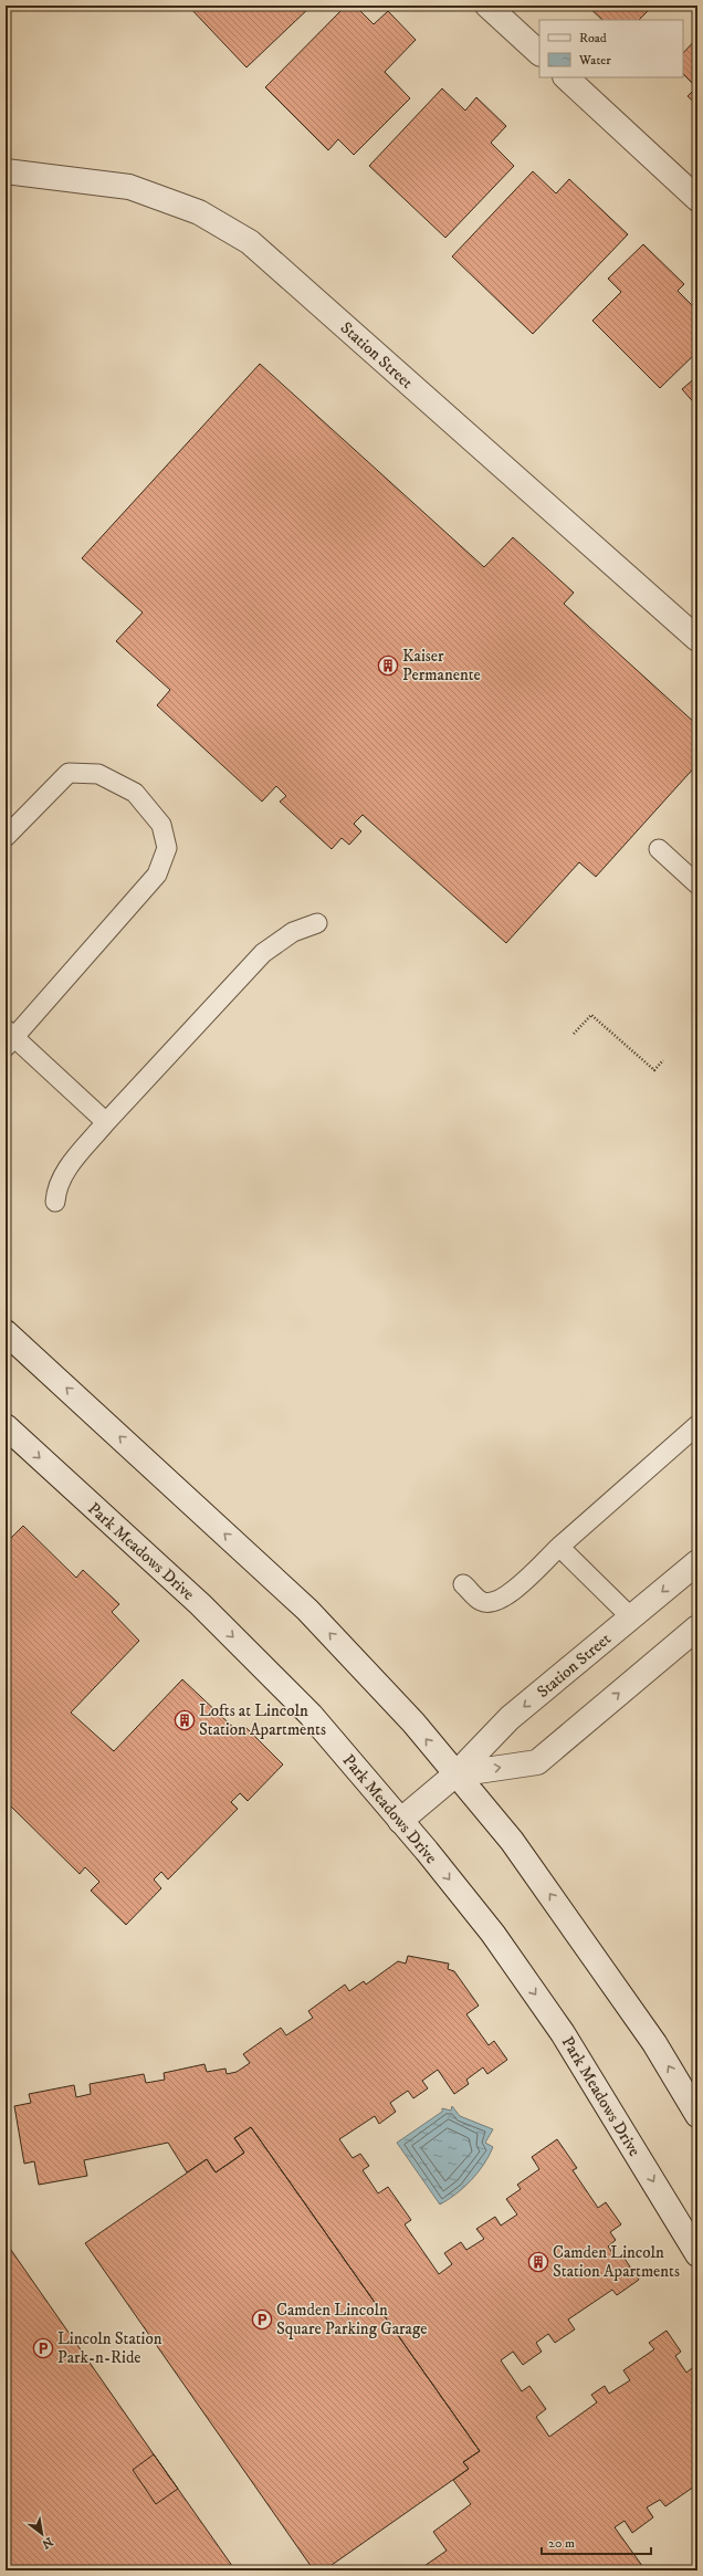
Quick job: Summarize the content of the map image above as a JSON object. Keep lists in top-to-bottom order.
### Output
{
  "streets": {
    "main road": ["Station Street", "Park Meadows Drive"]
  },
  "crossings": [
    ["Station Street", "Park Meadows Drive"]
  ],
  "places": {
    "building": ["Kaiser Permanente", "Lofts at Lincoln Station Apartments", "Camden Lincoln Station Apartments"],
    "parking": ["Camden Lincoln Square Parking Garage", "Lincoln Station Park-n-Ride"]
  },
  "legend": ["Road", "Water"],
  "scale_bar": "20 m",
  "north": "bottom right"
}
